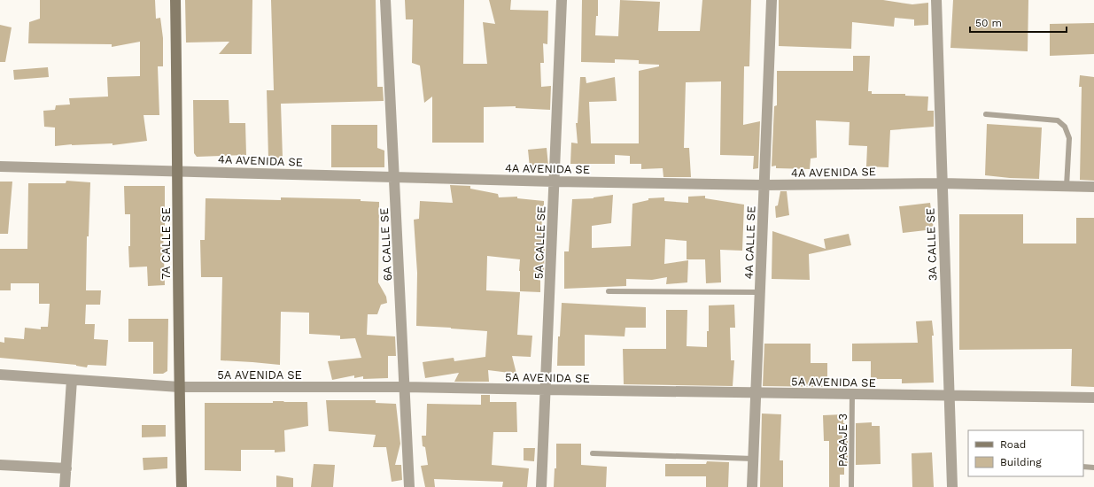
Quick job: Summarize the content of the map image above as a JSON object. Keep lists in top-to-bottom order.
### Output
{
  "streets": {
    "main road": ["7A CALLE SE"],
    "street": [
      "4A AVENIDA SE",
      "5A CALLE SE",
      "4A CALLE SE",
      "6A CALLE SE",
      "3A CALLE SE",
      "5A AVENIDA SE"
    ],
    "lane": ["PASAJE 3"]
  },
  "crossings": [
    ["4A AVENIDA SE", "5A CALLE SE"],
    ["4A AVENIDA SE", "4A CALLE SE"],
    ["4A AVENIDA SE", "7A CALLE SE"],
    ["4A AVENIDA SE", "6A CALLE SE"],
    ["4A AVENIDA SE", "3A CALLE SE"],
    ["5A CALLE SE", "5A AVENIDA SE"],
    ["4A CALLE SE", "5A AVENIDA SE"],
    ["7A CALLE SE", "5A AVENIDA SE"],
    ["6A CALLE SE", "5A AVENIDA SE"],
    ["3A CALLE SE", "5A AVENIDA SE"],
    ["5A AVENIDA SE", "PASAJE 3"]
  ],
  "legend": ["Road", "Building"],
  "scale_bar": "50 m"
}
